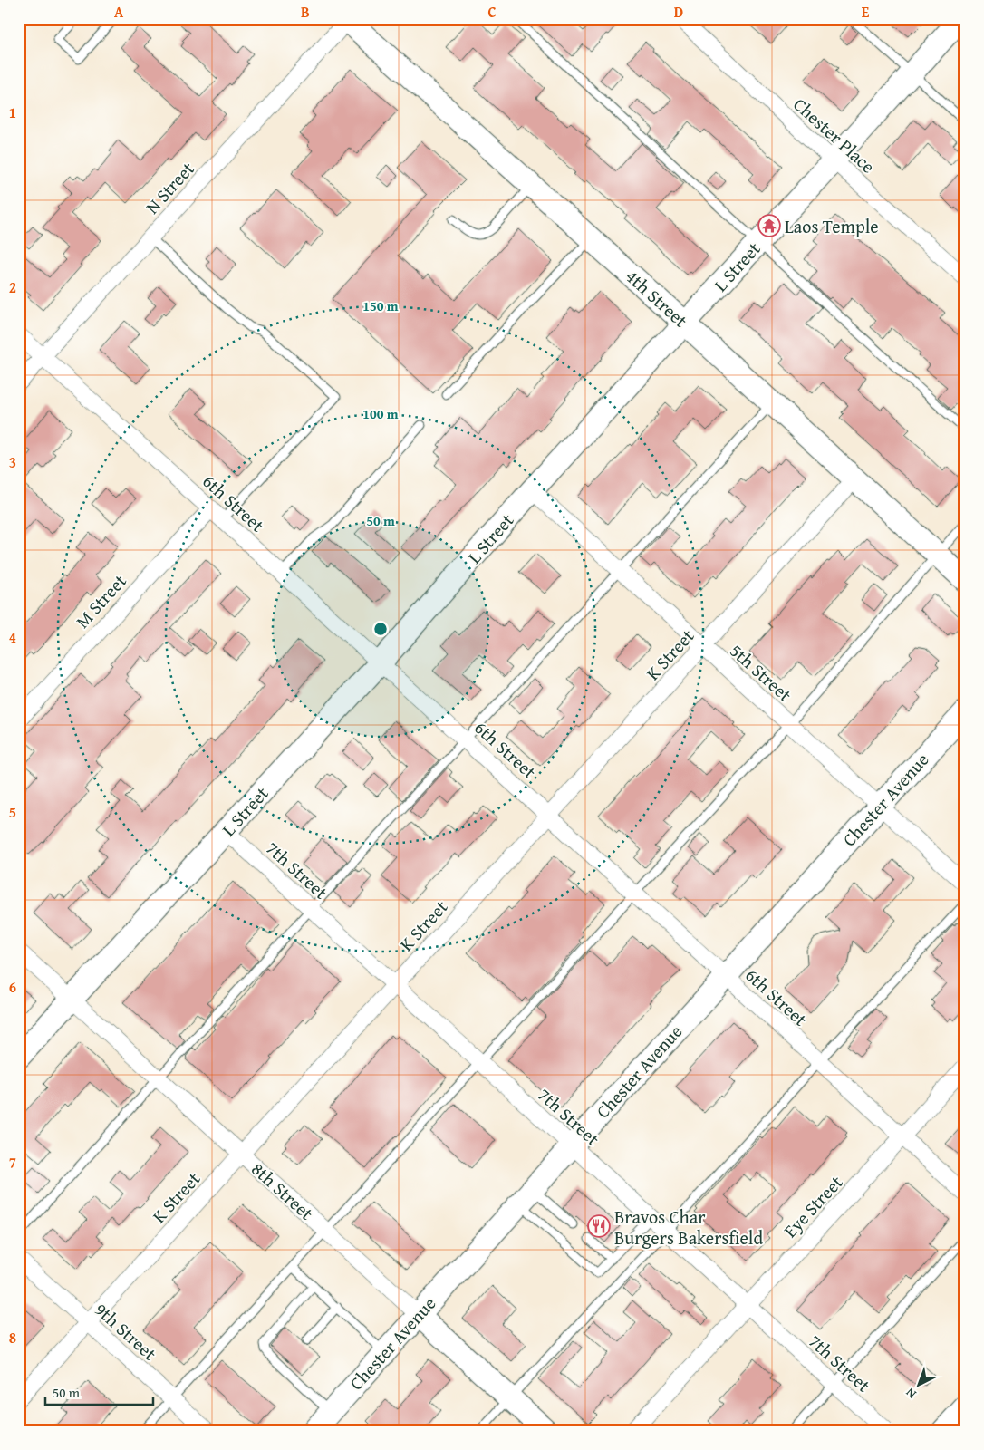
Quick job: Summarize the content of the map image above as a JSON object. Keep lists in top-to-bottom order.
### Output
{
  "streets": {
    "street": [
      "Chester Place",
      "N Street",
      "L Street",
      "4th Street",
      "6th Street",
      "M Street",
      "K Street",
      "5th Street",
      "Chester Avenue",
      "7th Street",
      "8th Street",
      "Eye Street",
      "9th Street"
    ]
  },
  "crossings": [
    ["Chester Place", "L Street"],
    ["N Street", "4th Street"],
    ["N Street", "6th Street"],
    ["L Street", "4th Street"],
    ["L Street", "6th Street"],
    ["L Street", "5th Street"],
    ["L Street", "7th Street"],
    ["L Street", "8th Street"],
    ["4th Street", "K Street"],
    ["6th Street", "M Street"],
    ["6th Street", "K Street"],
    ["6th Street", "Chester Avenue"],
    ["6th Street", "Eye Street"],
    ["K Street", "5th Street"],
    ["K Street", "7th Street"],
    ["K Street", "8th Street"],
    ["K Street", "9th Street"],
    ["5th Street", "Chester Avenue"],
    ["Chester Avenue", "7th Street"],
    ["Chester Avenue", "8th Street"],
    ["7th Street", "Eye Street"]
  ],
  "places": {
    "temple": ["Laos Temple"],
    "restaurant": ["Bravos Char Burgers Bakersfield"]
  },
  "scale_bar": "50 m",
  "north": "bottom left",
  "grid": {
    "columns": [
      "A",
      "B",
      "C",
      "D",
      "E"
    ],
    "rows": [
      "1",
      "2",
      "3",
      "4",
      "5",
      "6",
      "7",
      "8"
    ]
  },
  "rings": ["150 m", "100 m", "50 m"]
}
